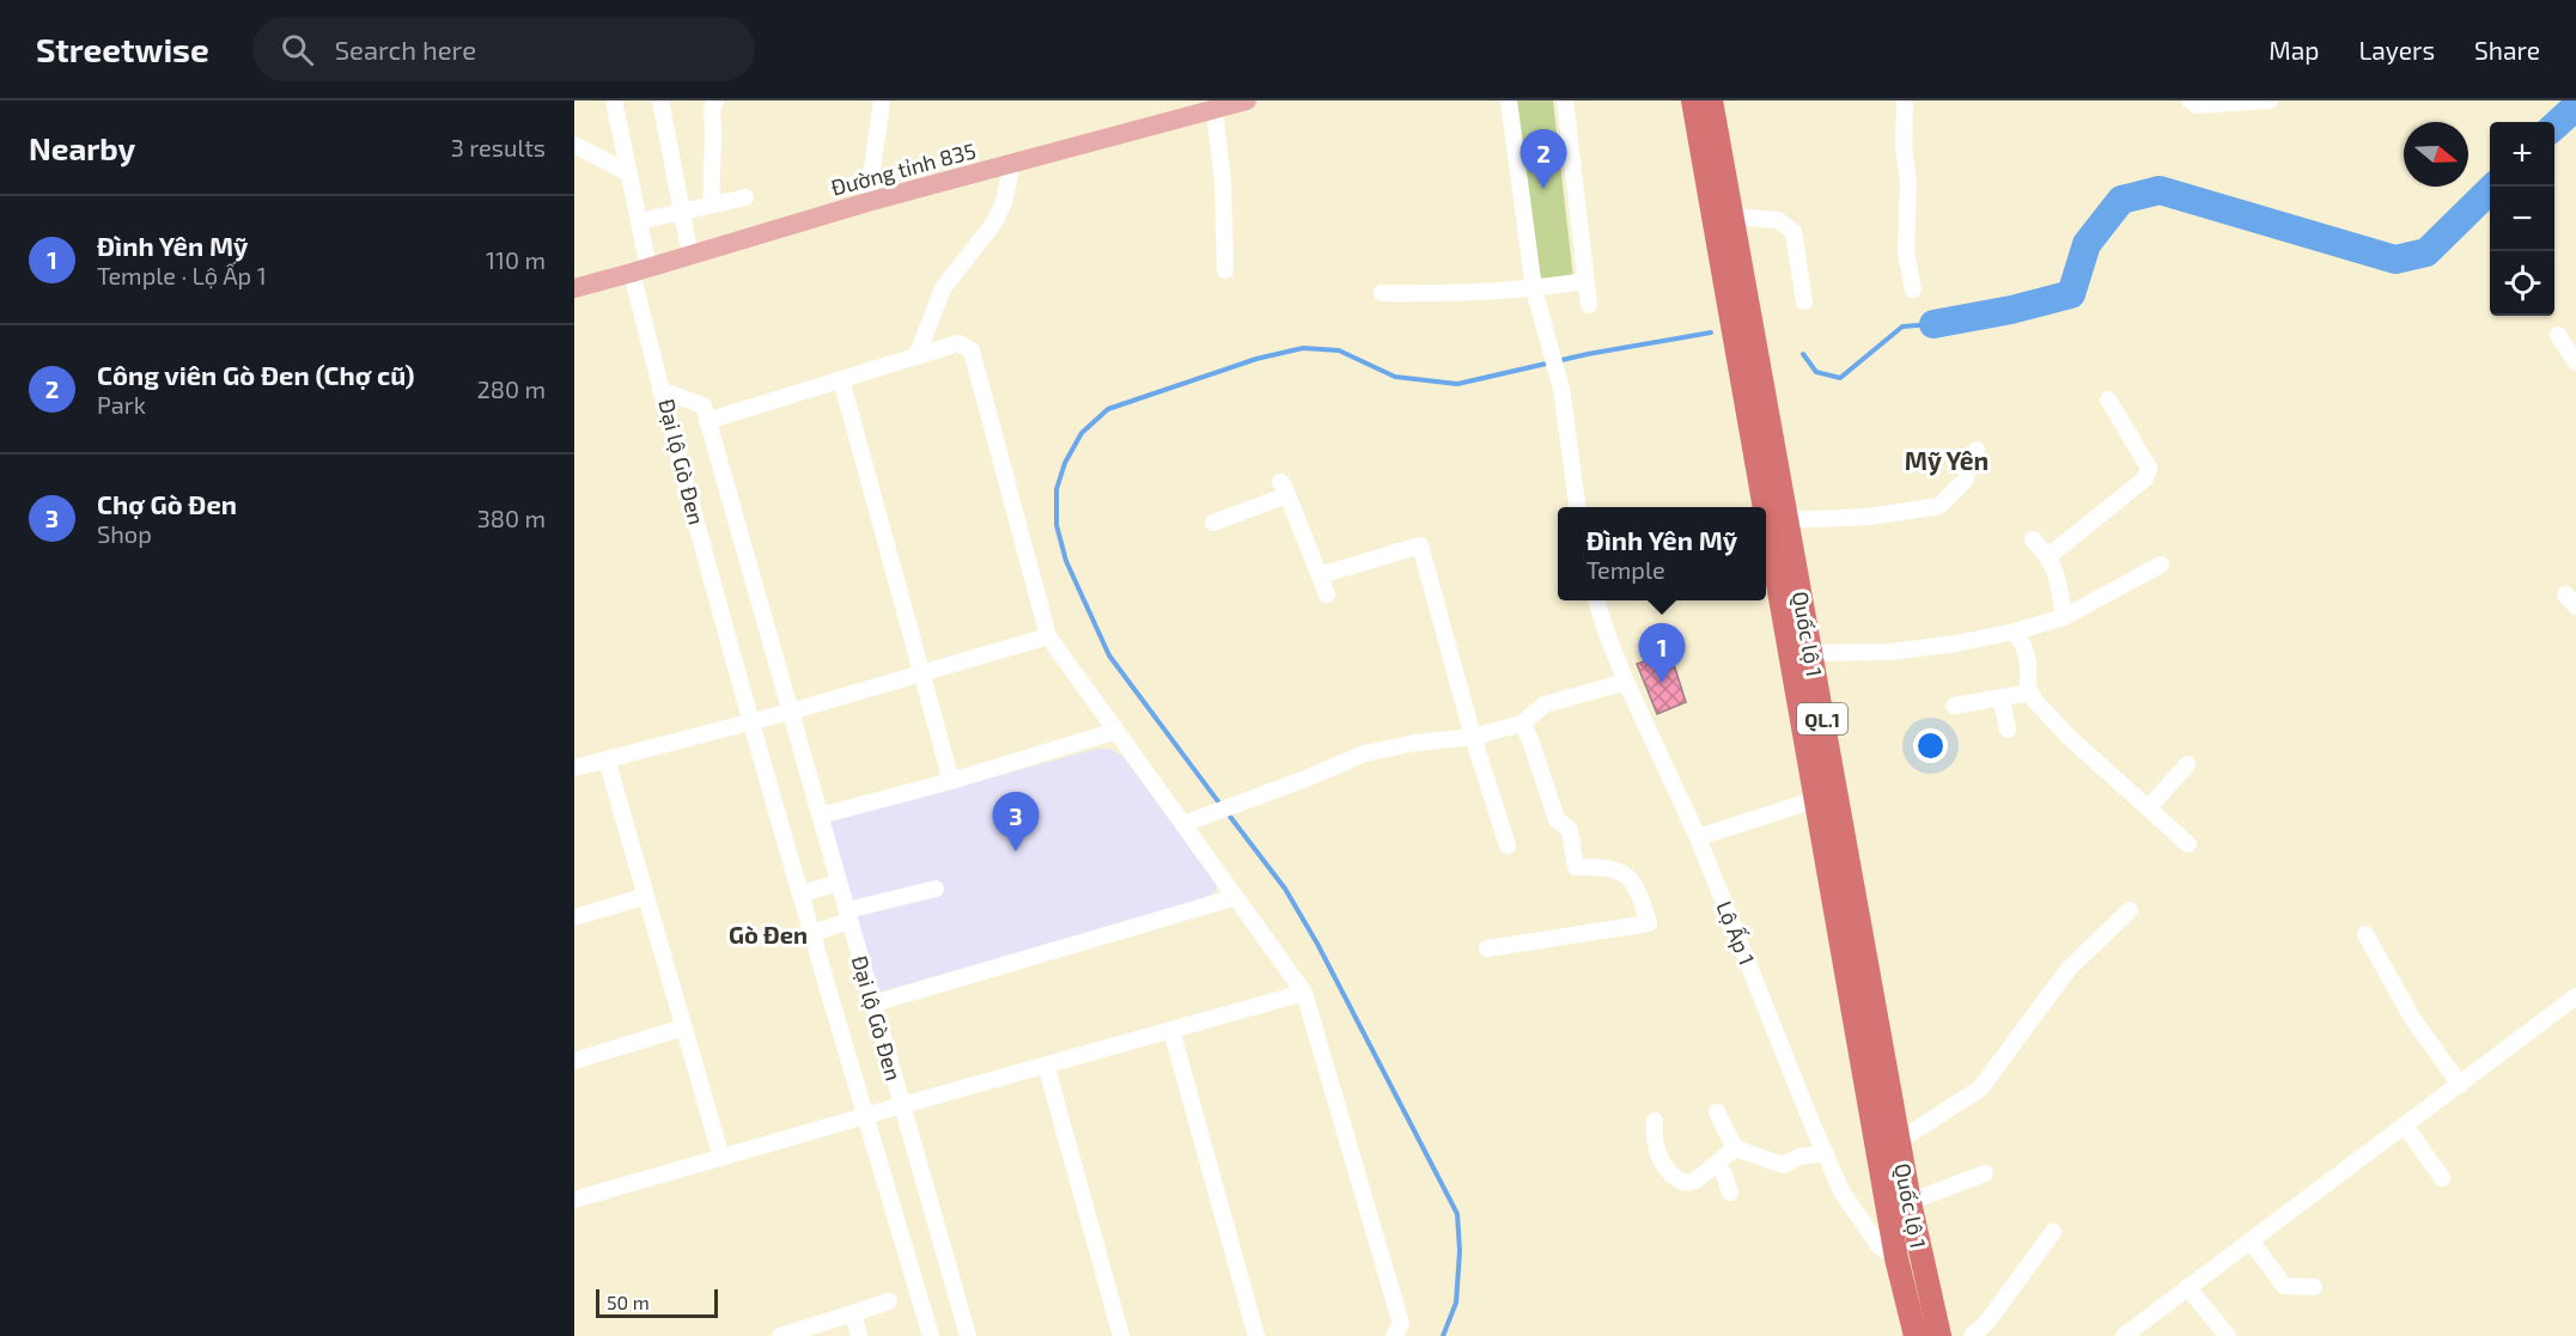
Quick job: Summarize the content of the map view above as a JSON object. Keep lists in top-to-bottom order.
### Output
{
  "streets": {
    "highway": ["Quốc lộ 1", "QL.1"],
    "main road": ["Đường tỉnh 835"],
    "street": ["Đại lộ Gò Đen", "Lộ Ấp 1"]
  },
  "crossings": [
    ["Quốc lộ 1", "Lộ Ấp 1"]
  ],
  "districts": ["Mỹ Yên", "Gò Đen"],
  "scale_bar": "50 m",
  "north": "right",
  "page": {
    "header": "Streetwise",
    "search": "Search here",
    "nav": ["Map", "Layers", "Share"],
    "heading": ["Nearby", "3 results"],
    "map_buttons": ["+", "−"],
    "pins": ["2", "1", "3"],
    "list": [
      {
        "mark": "1",
        "name": "Đình Yên Mỹ",
        "note": "Temple · Lộ Ấp 1",
        "value": "110 m"
      },
      {
        "mark": "2",
        "name": "Công viên Gò Đen (Chợ cũ)",
        "note": "Park",
        "value": "280 m"
      },
      {
        "mark": "3",
        "name": "Chợ Gò Đen",
        "note": "Shop",
        "value": "380 m"
      }
    ],
    "popup": ["Đình Yên Mỹ", "Temple"],
    "scale": "50 m"
  }
}
